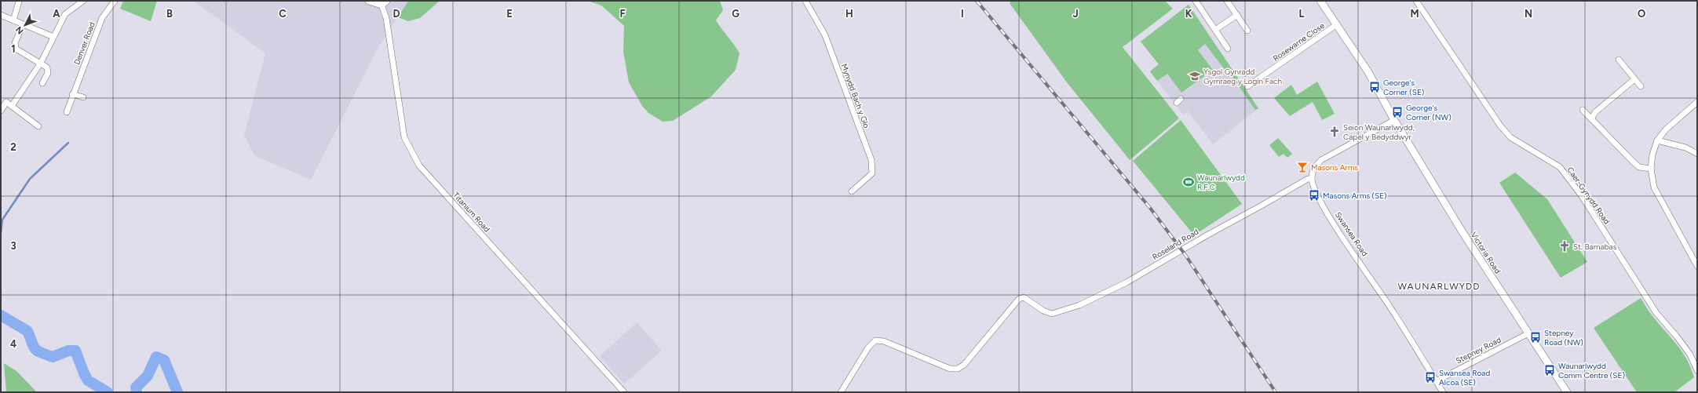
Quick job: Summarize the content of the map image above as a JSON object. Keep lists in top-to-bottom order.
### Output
{
  "streets": {
    "main road": ["Victoria Road"],
    "street": [
      "Rosewarne Close",
      "Denver Road",
      "Mynydd Bach y Glo",
      "Caer-Gynydd Road",
      "Titanium Road",
      "Swansea Road",
      "Roseland Road",
      "Stepney Road"
    ]
  },
  "crossings": [
    ["Swansea Road", "Roseland Road"],
    ["Swansea Road", "Stepney Road"],
    ["Victoria Road", "Stepney Road"]
  ],
  "districts": ["WAUNARLWYDD"],
  "places": {
    "school or university": ["Ysgol Gynradd Gymraeg y Login Fach"],
    "bus stop": [
      "George's Corner (SE)",
      "George's Corner (NW)",
      "Masons Arms (SE)",
      "Stepney Road (NW)",
      "Waunarlwydd Comm Centre (SE)",
      "Swansea Road Alcoa (SE)"
    ],
    "church": ["Seion Waunarlwydd, Capel y Bedyddwyr", "St. Barnabas"],
    "bar": ["Masons Arms"],
    "sports": ["Waunarlwydd R.F.C"]
  },
  "north": "bottom left",
  "grid": {
    "columns": [
      "A",
      "B",
      "C",
      "D",
      "E",
      "F",
      "G",
      "H",
      "I",
      "J",
      "K",
      "L",
      "M",
      "N",
      "O"
    ],
    "rows": [
      "1",
      "2",
      "3",
      "4"
    ]
  }
}
